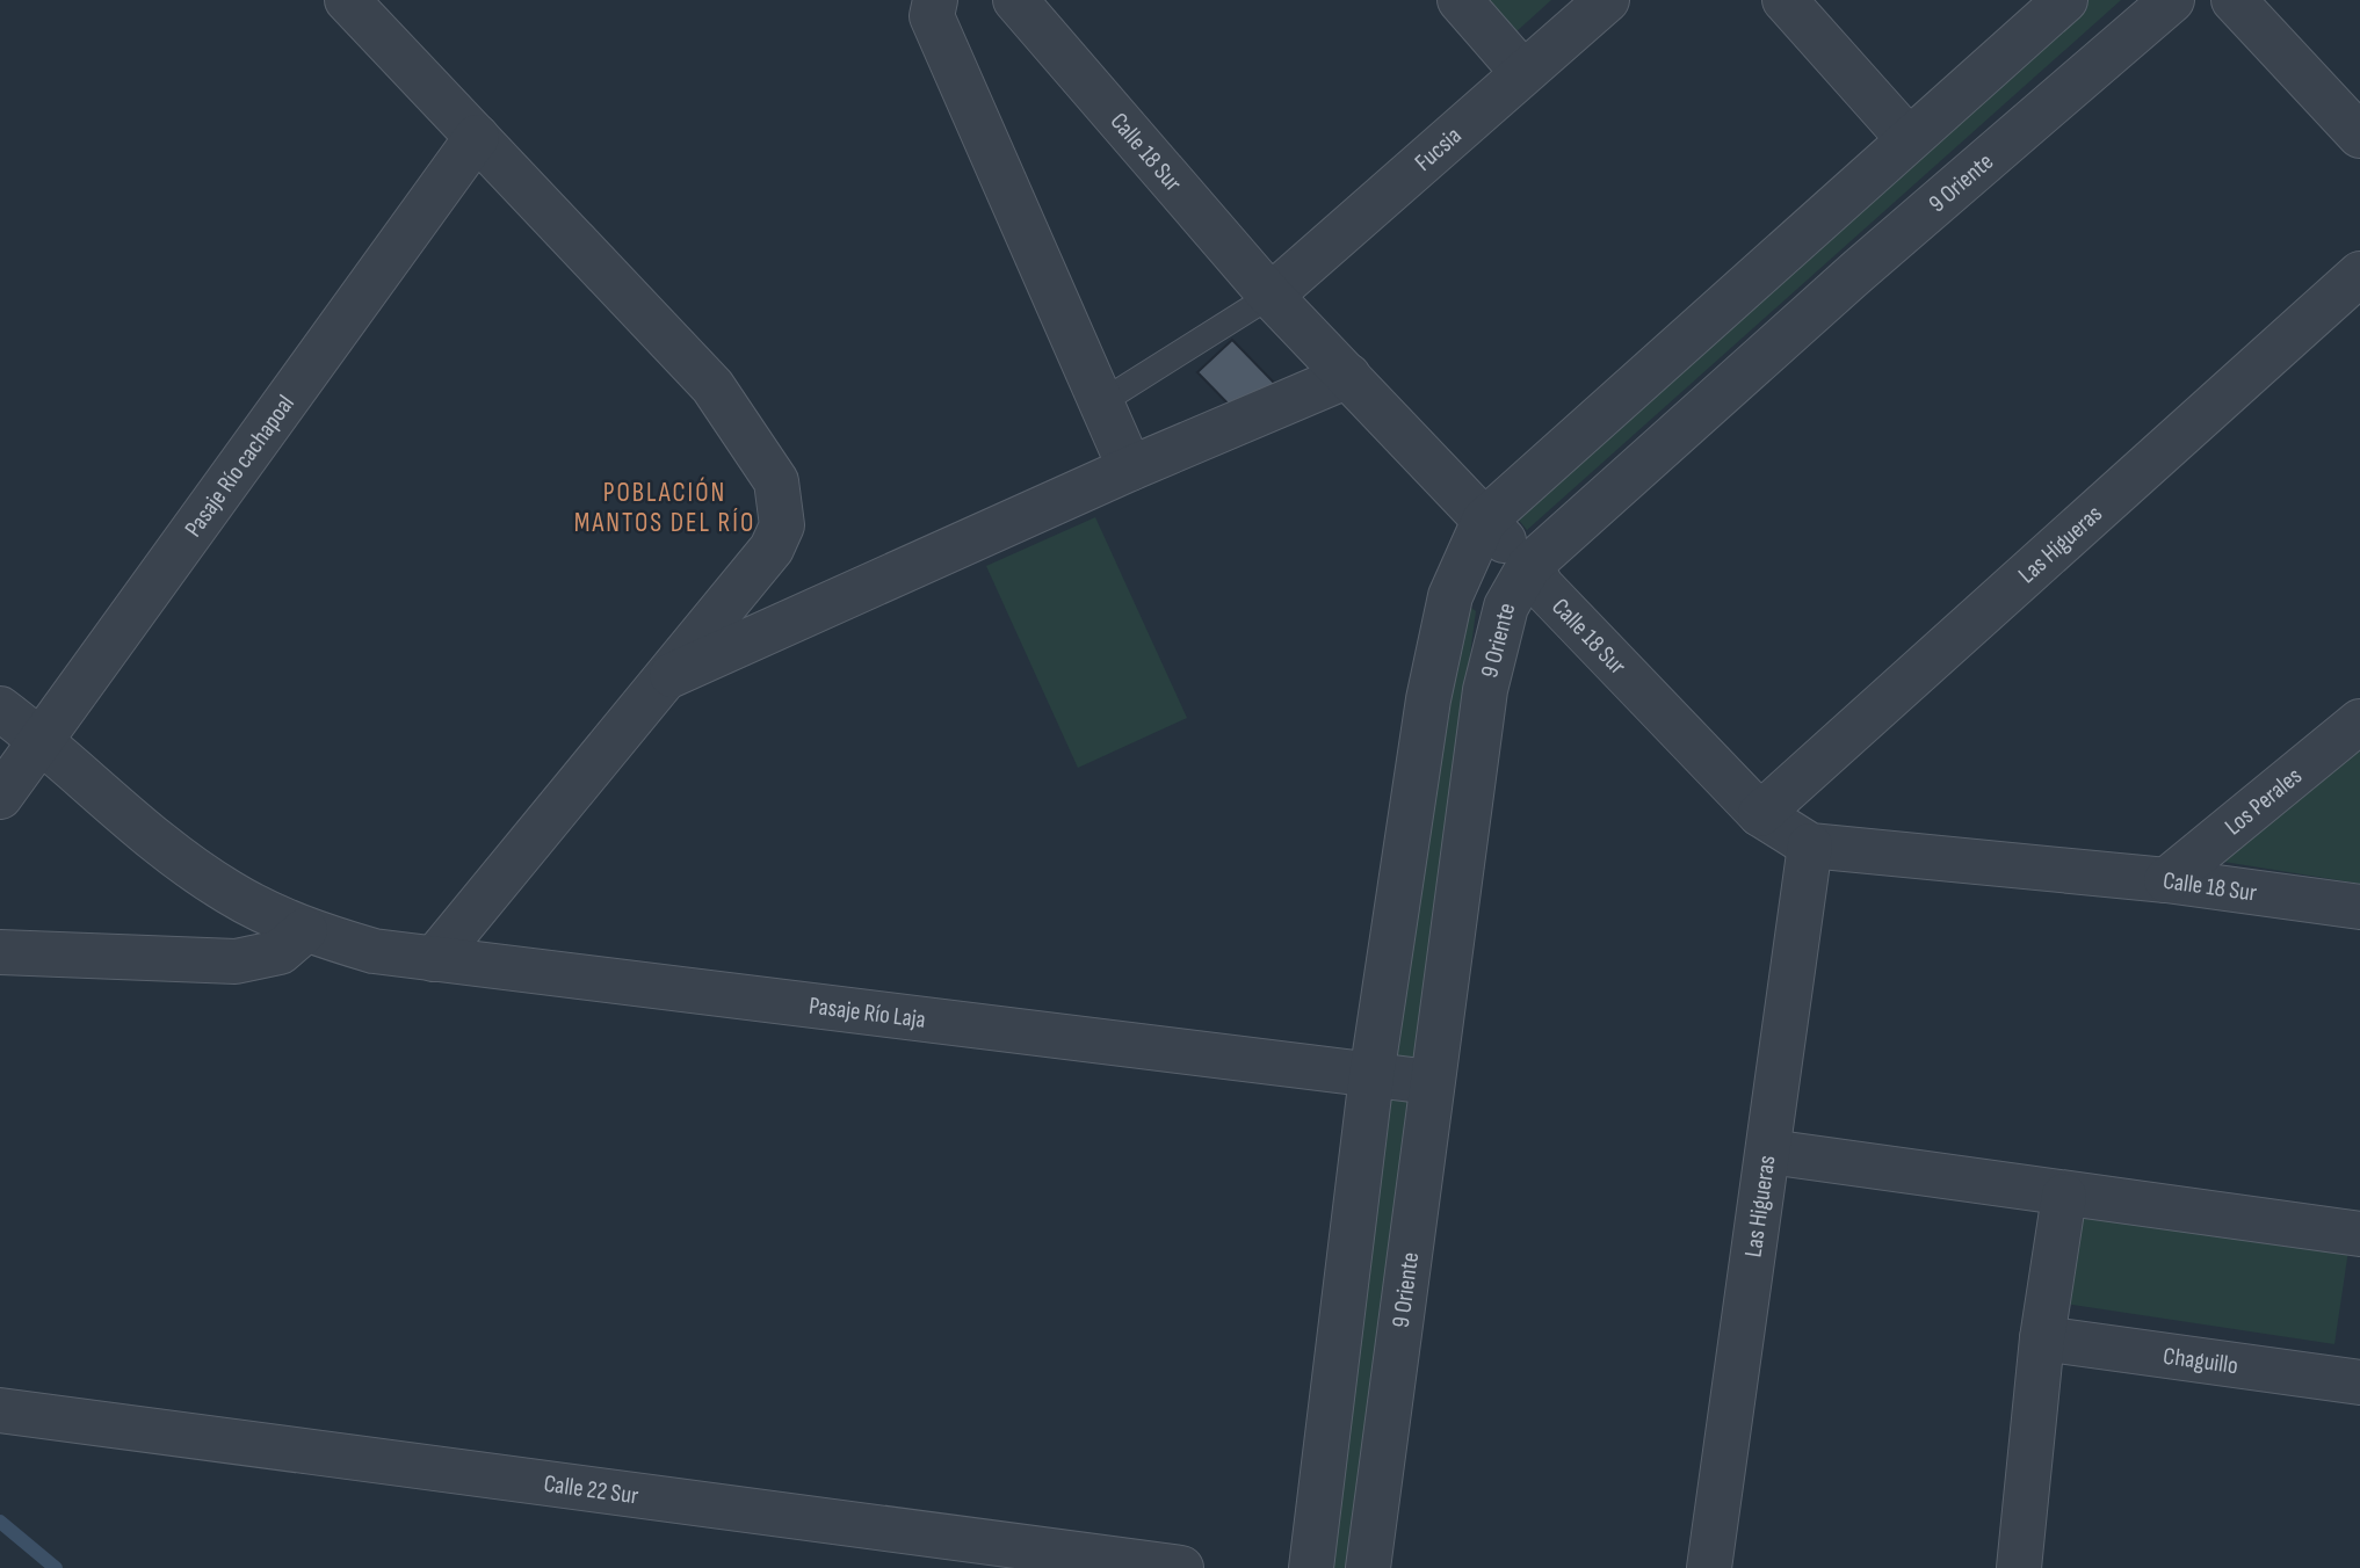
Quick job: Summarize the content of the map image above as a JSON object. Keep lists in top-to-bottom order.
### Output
{
  "streets": {
    "street": [
      "Fucsia",
      "Calle 18 Sur",
      "9 Oriente",
      "Pasaje Río cachapoal",
      "Las Higueras",
      "Los Perales",
      "Pasaje Río Laja",
      "Chaguillo",
      "Calle 22 Sur"
    ]
  },
  "crossings": [
    ["Fucsia", "Calle 18 Sur"],
    ["Calle 18 Sur", "9 Oriente"],
    ["Calle 18 Sur", "Las Higueras"],
    ["Calle 18 Sur", "Los Perales"],
    ["9 Oriente", "Pasaje Río Laja"],
    ["Pasaje Río cachapoal", "Pasaje Río Laja"]
  ],
  "districts": ["POBLACIÓN MANTOS DEL RÍO"]
}
